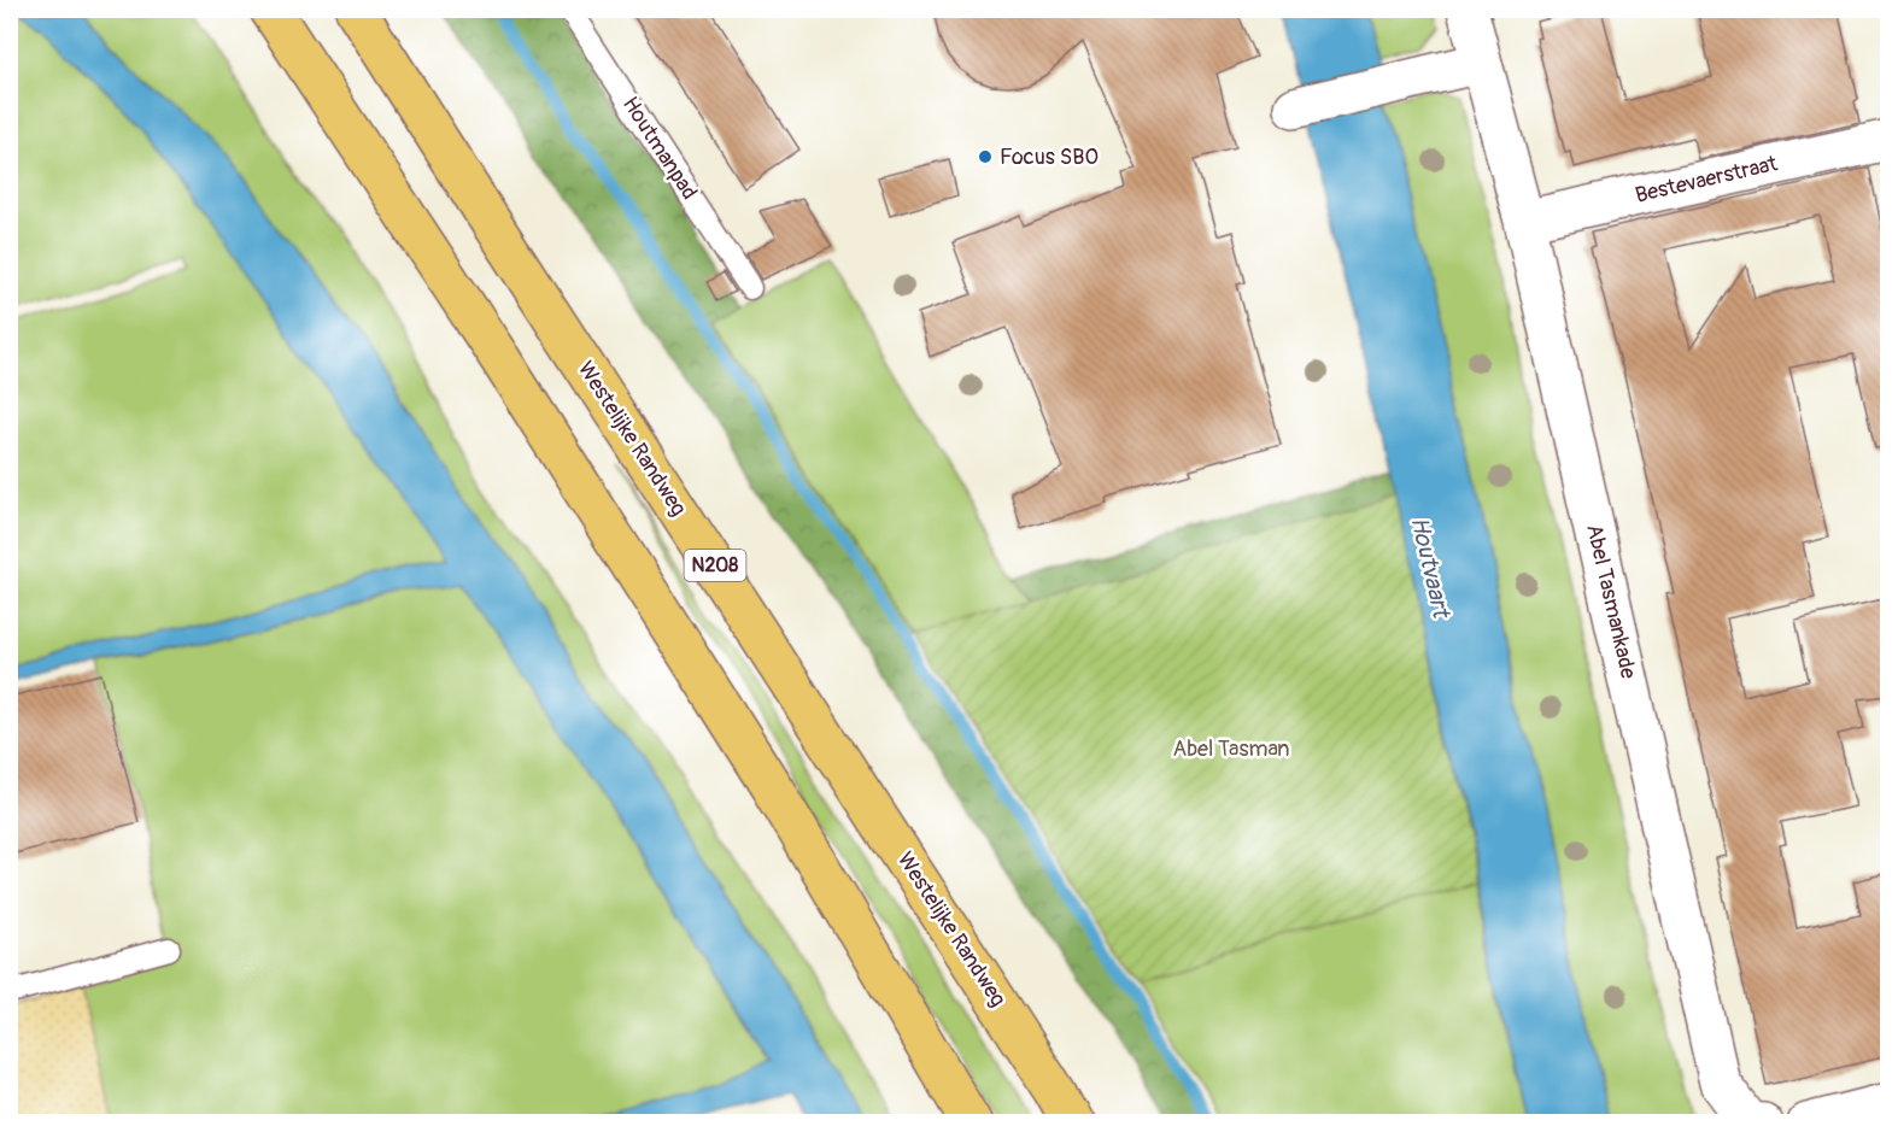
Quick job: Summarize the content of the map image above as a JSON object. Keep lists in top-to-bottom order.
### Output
{
  "streets": {
    "main road": ["Westelijke Randweg", "N208"],
    "street": ["Bestevaerstraat", "Abel Tasmankade"],
    "lane": ["Houtmanpad"]
  },
  "crossings": [
    ["Bestevaerstraat", "Abel Tasmankade"]
  ],
  "water": ["Houtvaart"],
  "parks": ["Abel Tasman"],
  "places": ["Focus SBO"]
}
